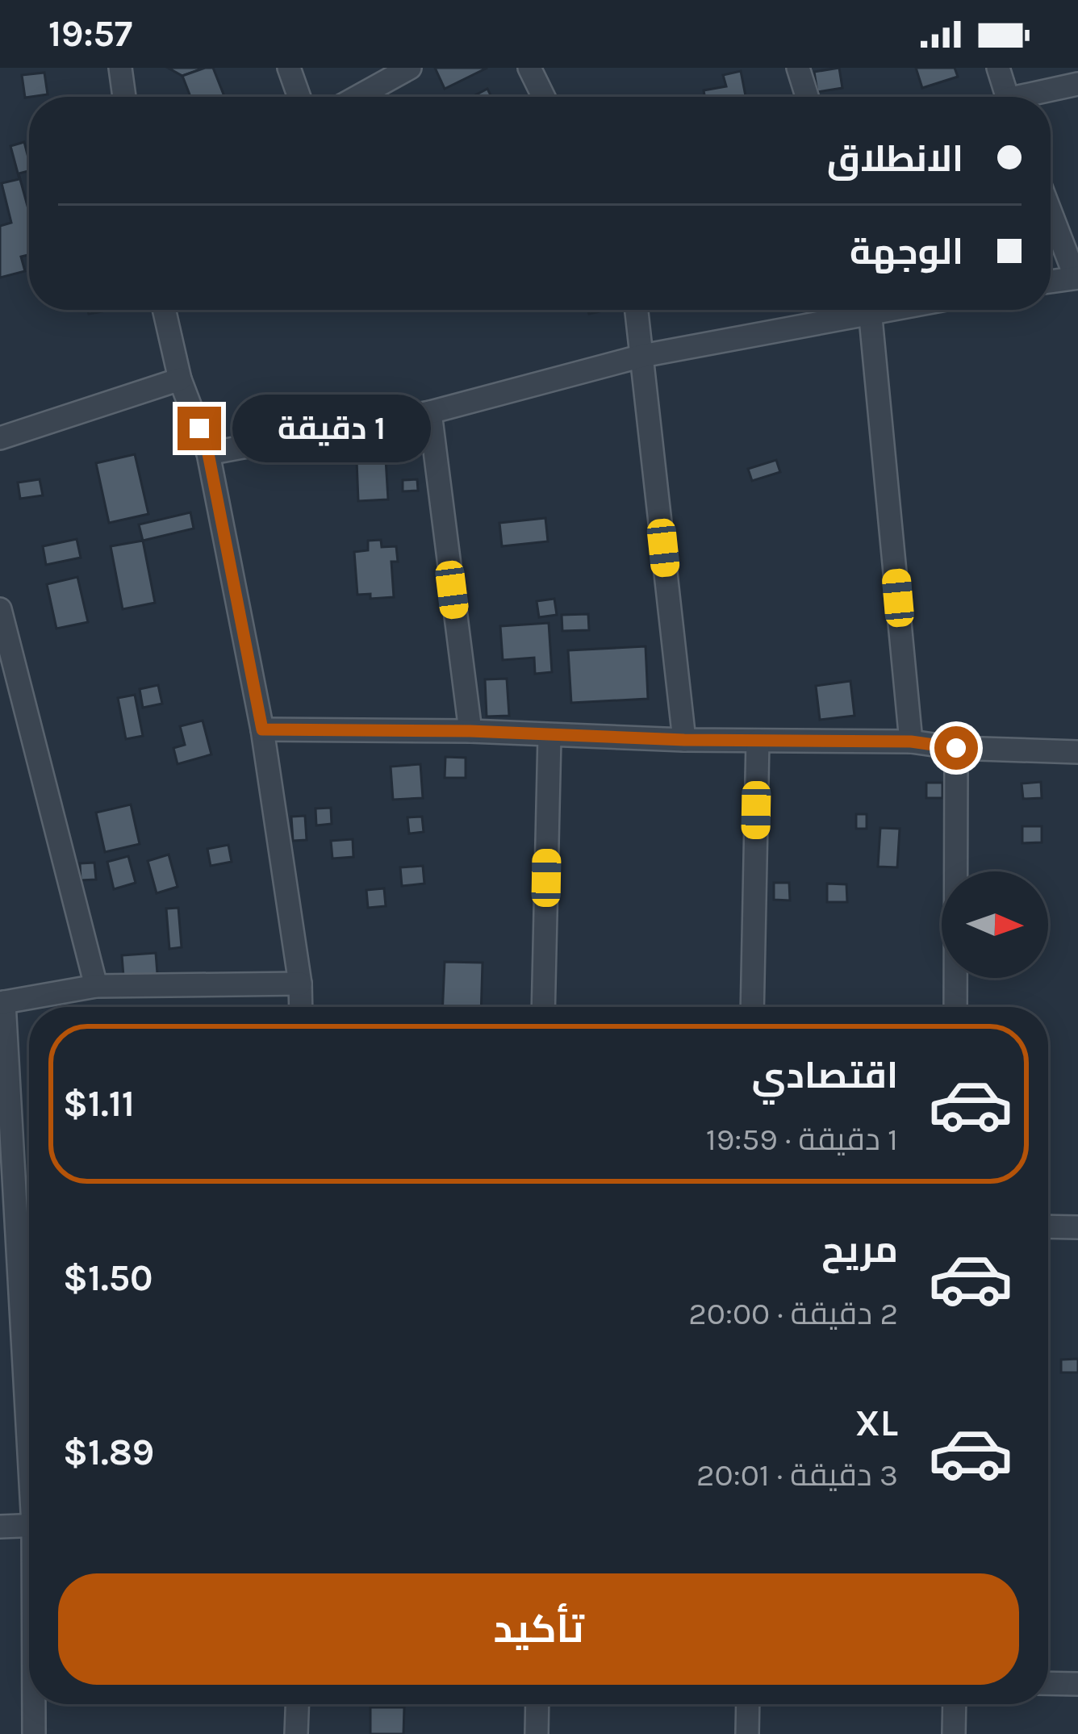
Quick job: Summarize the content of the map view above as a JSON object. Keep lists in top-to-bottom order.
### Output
{
  "north": "right",
  "page": {
    "status": "19:57",
    "banner": ["الانطلاق", "الوجهة"],
    "bubble": "1 دقيقة",
    "list": [
      {
        "name": "اقتصادي",
        "note": "1 دقيقة · 19:59",
        "value": "$1.11"
      },
      {
        "name": "مريح",
        "note": "2 دقيقة · 20:00",
        "value": "$1.50"
      },
      {
        "name": "XL",
        "note": "3 دقيقة · 20:01",
        "value": "$1.89"
      }
    ],
    "buttons": "تأكيد"
  }
}
